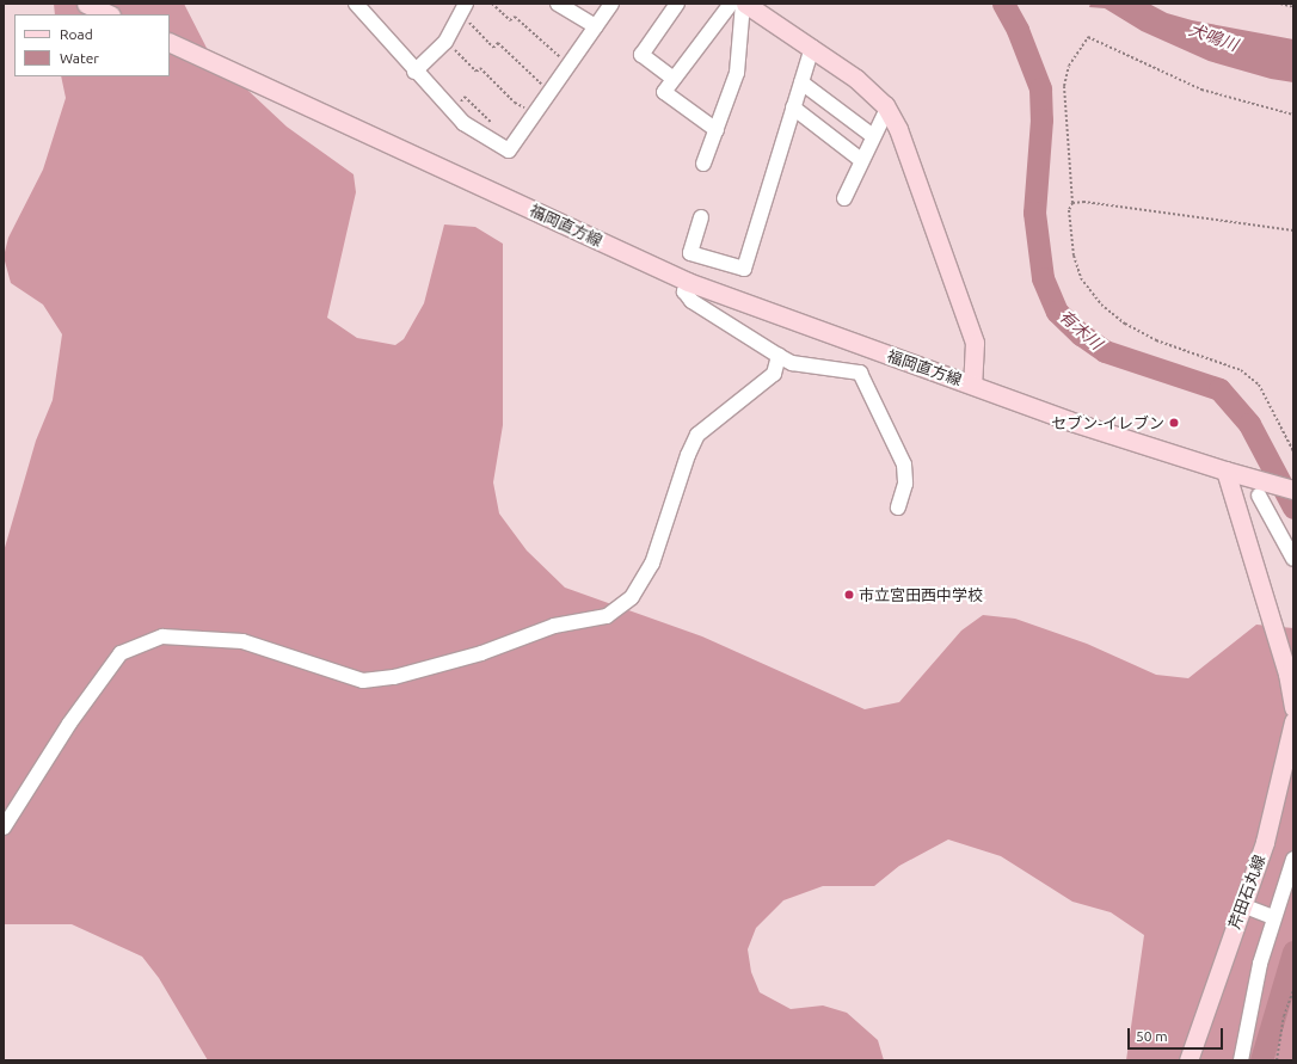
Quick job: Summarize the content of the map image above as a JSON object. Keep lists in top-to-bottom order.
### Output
{
  "streets": {
    "main road": ["福岡直方線", "芹田石丸線"]
  },
  "water": ["犬鳴川", "有木川"],
  "places": ["セブン-イレブン", "市立宮田西中学校"],
  "legend": ["Road", "Water"],
  "scale_bar": "50 m"
}
